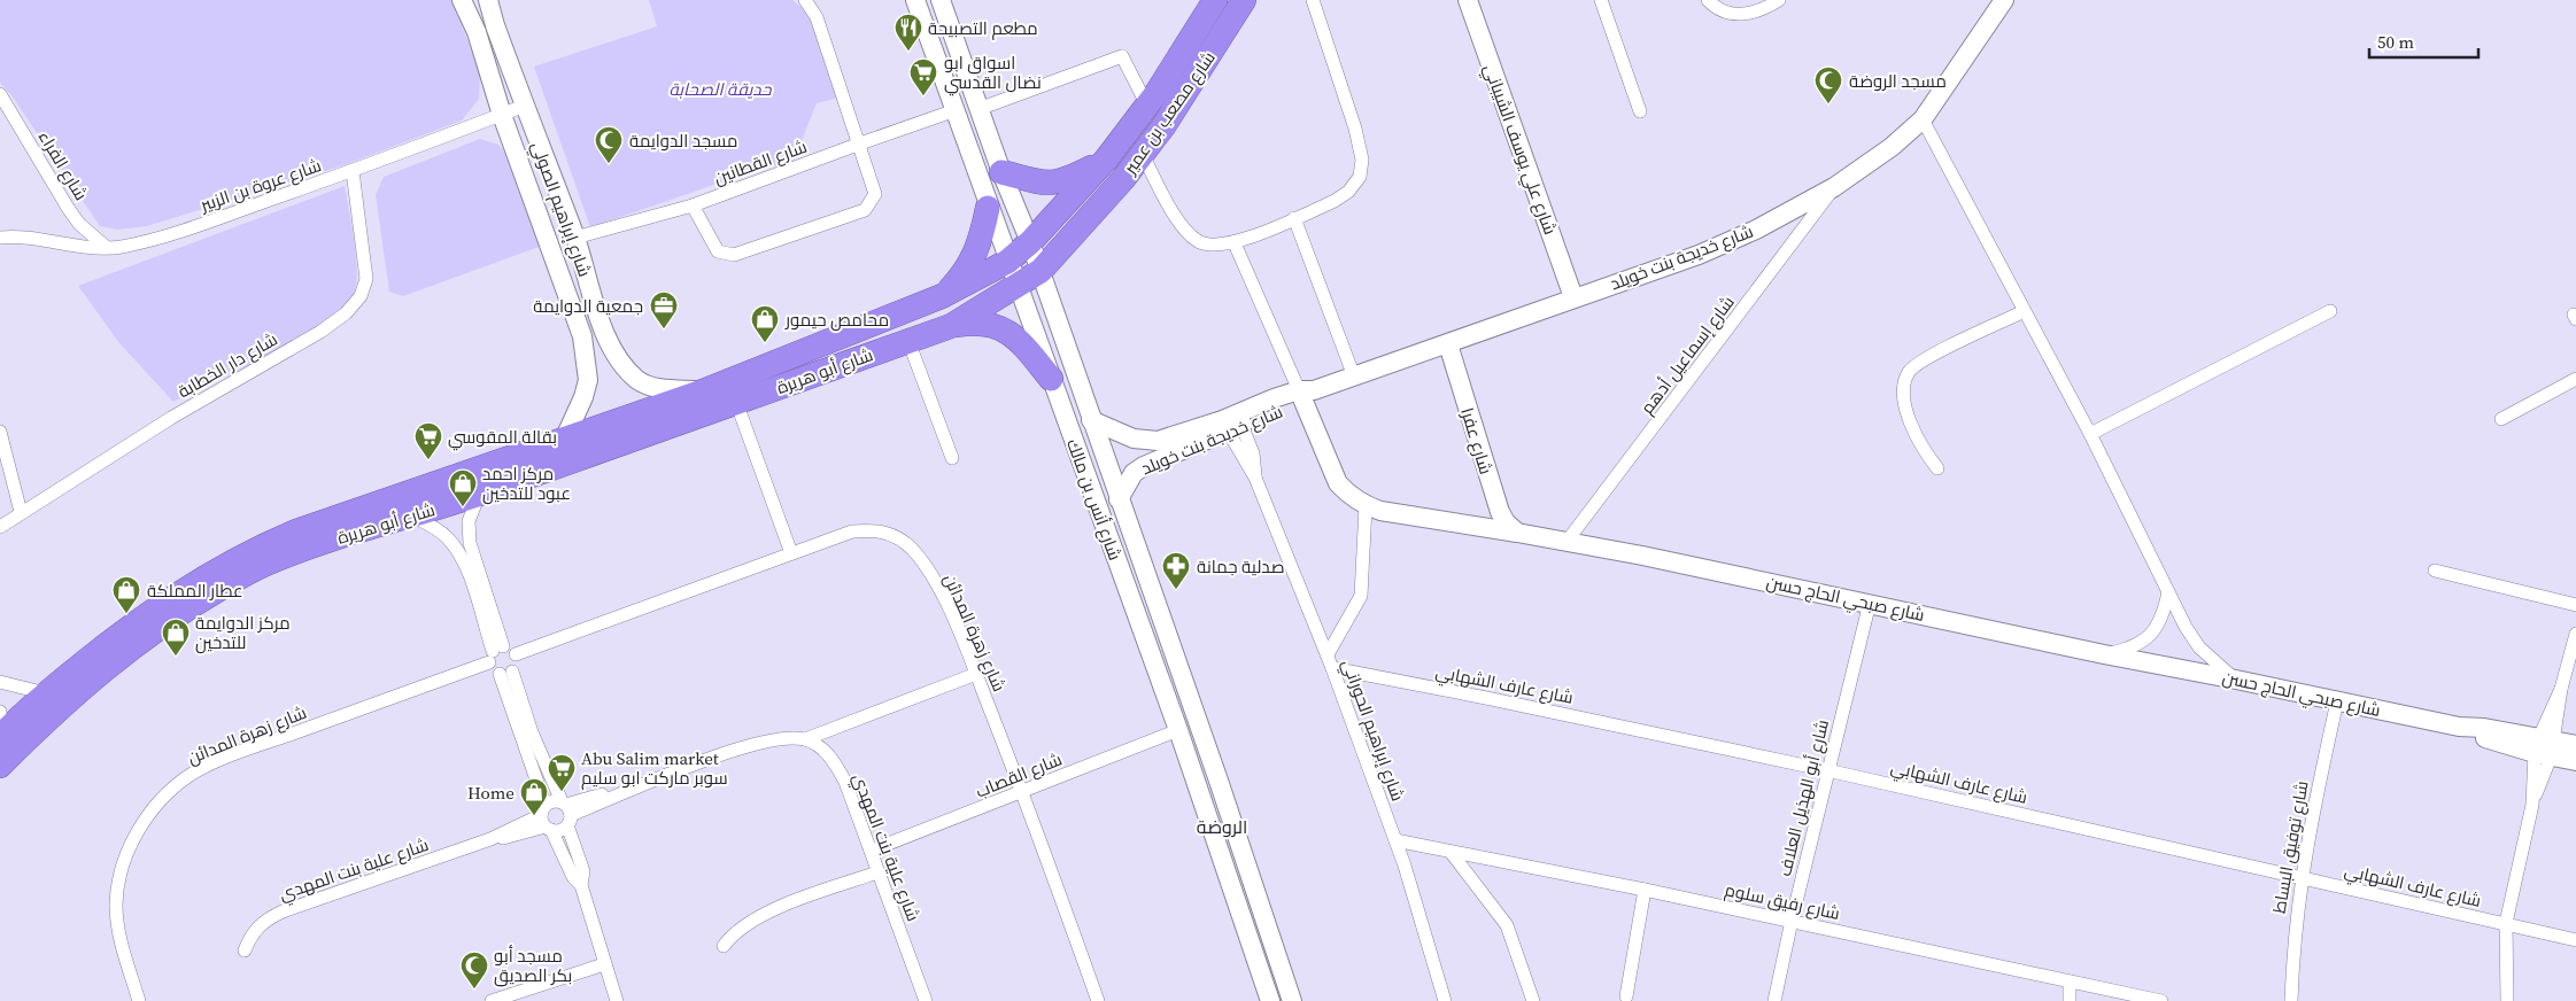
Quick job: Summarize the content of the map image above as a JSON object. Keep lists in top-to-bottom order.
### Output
{
  "streets": {
    "highway": ["شارع مصعب بن عمير", "شارع أبو هريرة"],
    "street": [
      "شارع علي يوسف الشيباني",
      "شارع القطانين",
      "شارع الفراء",
      "شارع عروة بن الزبير",
      "شارع إبراهيم الصولي",
      "شارع خديجة بنت خويلد",
      "شارع إسماعيل أدهم",
      "شارع دار الخطابة",
      "شارع عفرا",
      "شارع أنس بن مالك",
      "شارع صبحي الحاج حسن",
      "شارع زهرة المدائن",
      "شارع عارف الشهابي",
      "شارع إبراهيم الحوراني",
      "شارع القصاب",
      "شارع أبو الهذيل العلاف",
      "شارع علية بنت المهدي",
      "شارع توفيق البساط",
      "شارع رفيق سلوم"
    ]
  },
  "crossings": [
    ["شارع مصعب بن عمير", "شارع أبو هريرة"],
    ["شارع مصعب بن عمير", "شارع أنس بن مالك"],
    ["شارع علي يوسف الشيباني", "شارع خديجة بنت خويلد"],
    ["شارع القطانين", "شارع إبراهيم الصولي"],
    ["شارع القطانين", "شارع أنس بن مالك"],
    ["شارع الفراء", "شارع عروة بن الزبير"],
    ["شارع عروة بن الزبير", "شارع إبراهيم الصولي"],
    ["شارع عروة بن الزبير", "شارع دار الخطابة"],
    ["شارع إبراهيم الصولي", "شارع أبو هريرة"],
    ["شارع خديجة بنت خويلد", "شارع إسماعيل أدهم"],
    ["شارع خديجة بنت خويلد", "شارع عفرا"],
    ["شارع خديجة بنت خويلد", "شارع أنس بن مالك"],
    ["شارع خديجة بنت خويلد", "شارع صبحي الحاج حسن"],
    ["شارع خديجة بنت خويلد", "شارع إبراهيم الحوراني"],
    ["شارع إسماعيل أدهم", "شارع صبحي الحاج حسن"],
    ["شارع أبو هريرة", "شارع أنس بن مالك"],
    ["شارع عفرا", "شارع صبحي الحاج حسن"],
    ["شارع أنس بن مالك", "شارع القصاب"],
    ["شارع صبحي الحاج حسن", "شارع أبو الهذيل العلاف"],
    ["شارع صبحي الحاج حسن", "شارع توفيق البساط"],
    ["شارع زهرة المدائن", "شارع القصاب"],
    ["شارع عارف الشهابي", "شارع إبراهيم الحوراني"],
    ["شارع عارف الشهابي", "شارع أبو الهذيل العلاف"],
    ["شارع عارف الشهابي", "شارع توفيق البساط"],
    ["شارع إبراهيم الحوراني", "شارع رفيق سلوم"],
    ["شارع القصاب", "شارع علية بنت المهدي"],
    ["شارع أبو الهذيل العلاف", "شارع رفيق سلوم"]
  ],
  "districts": ["الروضة"],
  "parks": ["حديقة الصحابة"],
  "places": {
    "restaurant": ["مطعم التصبيحة"],
    "supermarket": ["اسواق ابو نضال القدسي", "بقالة المقوسي", "Abu Salim market سوبر ماركت ابو سليم"],
    "mosque": ["مسجد الروضة", "مسجد الدوايمة", "مسجد أبو بكر الصديق"],
    "office": ["جمعية الدوايمة"],
    "shop": [
      "محامص حيمور",
      "مركز احمد عبود للتدخين",
      "عطار المملكة",
      "مركز الدوايمة للتدخين",
      "Home"
    ],
    "pharmacy": ["صدلية جمانة"]
  },
  "scale_bar": "50 m"
}
